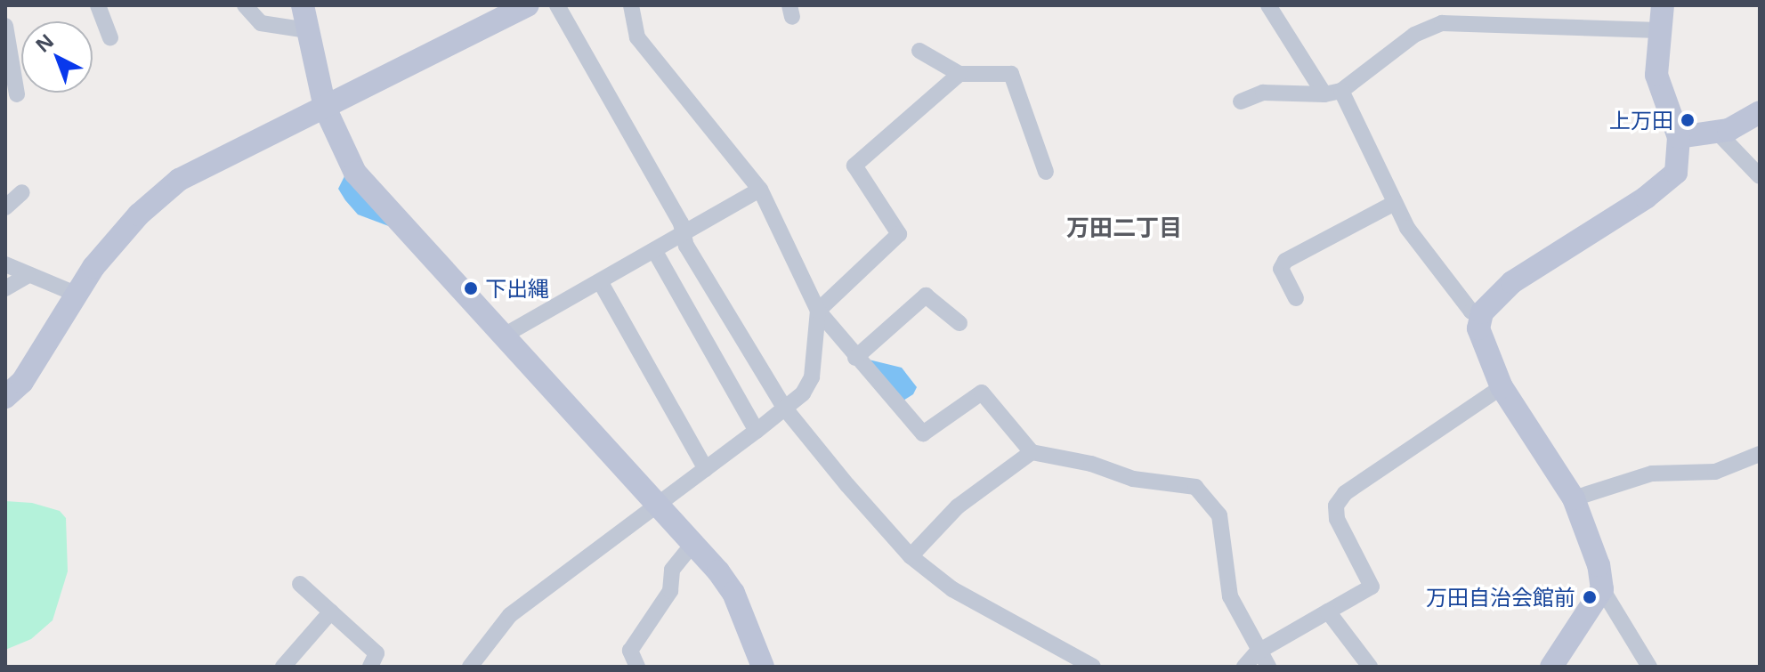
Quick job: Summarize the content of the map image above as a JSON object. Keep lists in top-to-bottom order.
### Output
{
  "districts": ["万田二丁目"],
  "places": ["上万田", "下出縄", "万田自治会館前"],
  "north": "top left"
}
